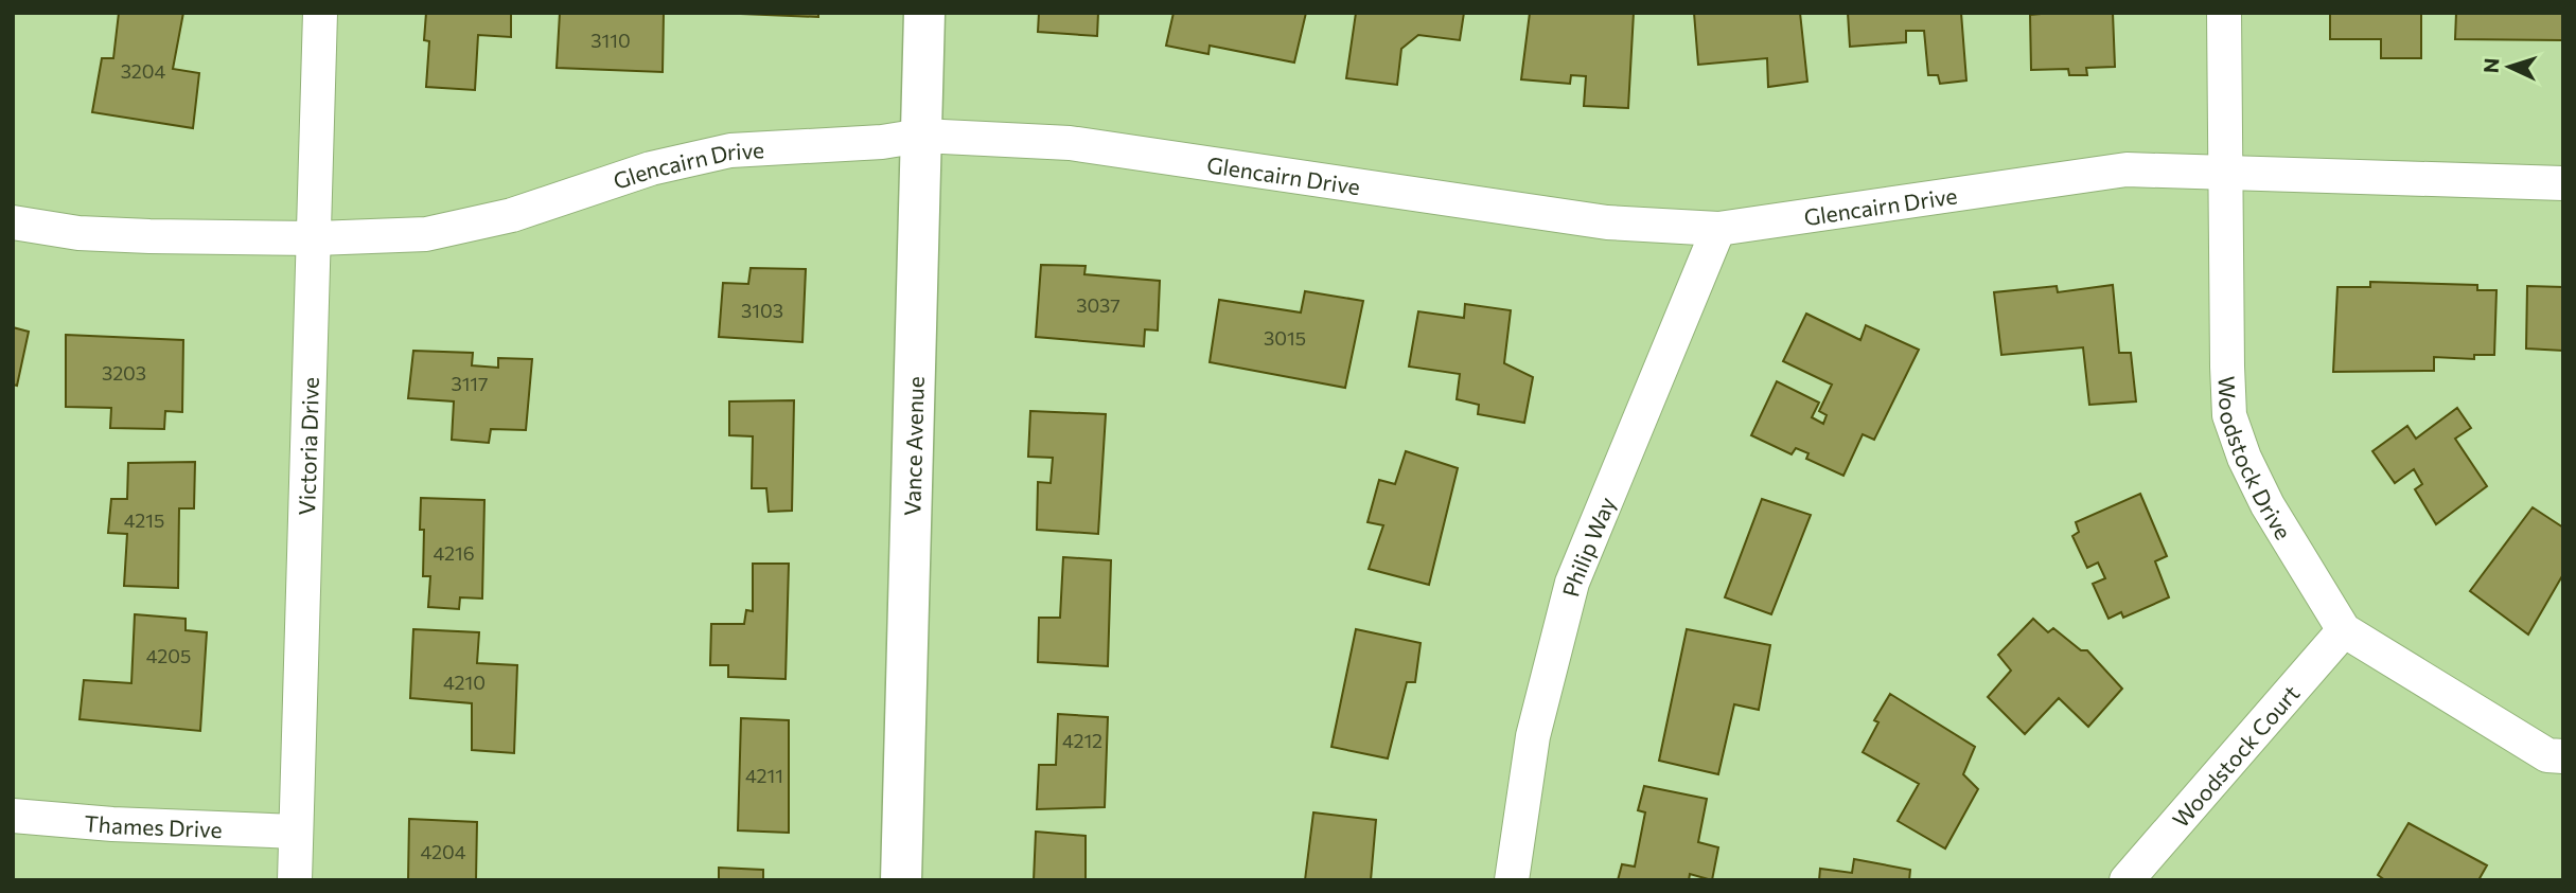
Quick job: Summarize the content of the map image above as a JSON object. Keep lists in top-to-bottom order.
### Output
{
  "streets": {
    "street": [
      "Glencairn Drive",
      "Victoria Drive",
      "Vance Avenue",
      "Woodstock Drive",
      "Philip Way",
      "Woodstock Court",
      "Thames Drive"
    ]
  },
  "crossings": [
    ["Glencairn Drive", "Victoria Drive"],
    ["Glencairn Drive", "Vance Avenue"],
    ["Glencairn Drive", "Woodstock Drive"],
    ["Glencairn Drive", "Philip Way"],
    ["Victoria Drive", "Thames Drive"],
    ["Woodstock Drive", "Woodstock Court"]
  ],
  "house_numbers": [
    "3110",
    "3204",
    "3037",
    "3103",
    "3015",
    "3203",
    "3117",
    "4215",
    "4216",
    "4205",
    "4210",
    "4212",
    "4211",
    "4204"
  ],
  "north": "left"
}
